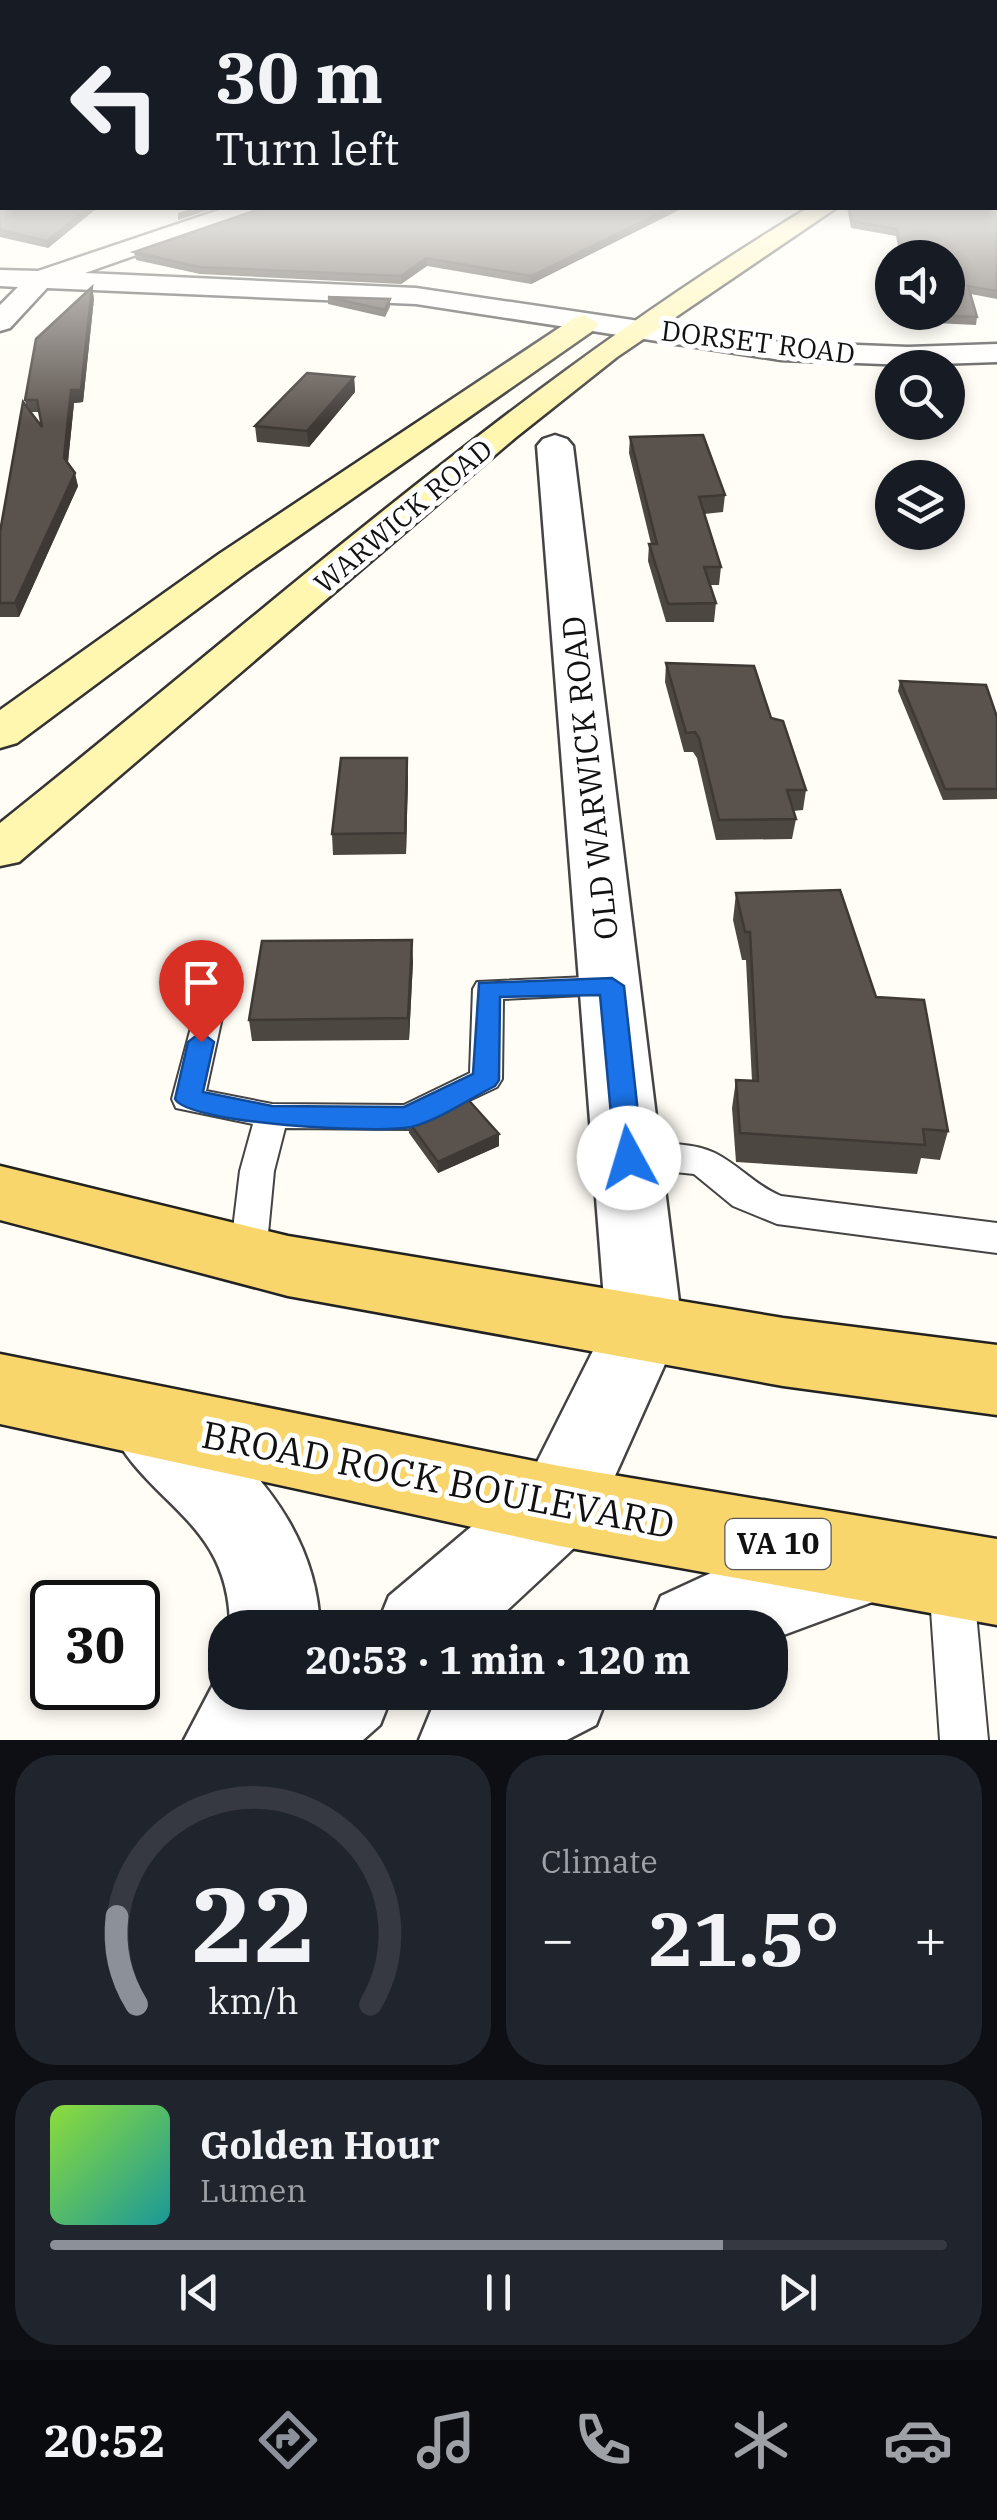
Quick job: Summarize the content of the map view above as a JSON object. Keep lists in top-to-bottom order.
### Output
{
  "streets": {
    "main road": ["WARWICK ROAD", "BROAD ROCK BOULEVARD", "VA 10"],
    "street": ["DORSET ROAD", "OLD WARWICK ROAD"]
  },
  "crossings": [
    ["DORSET ROAD", "WARWICK ROAD"]
  ],
  "page": {
    "turn": ["30 m", "Turn left"],
    "limit": "30",
    "trip": "20:53 · 1 min · 120 m",
    "tile": "Climate",
    "heat": ["−", "21.5°", "+"],
    "song": ["Golden Hour", "Lumen"],
    "tabs": "20:52",
    "gauge": ["22", "km/h"]
  }
}
